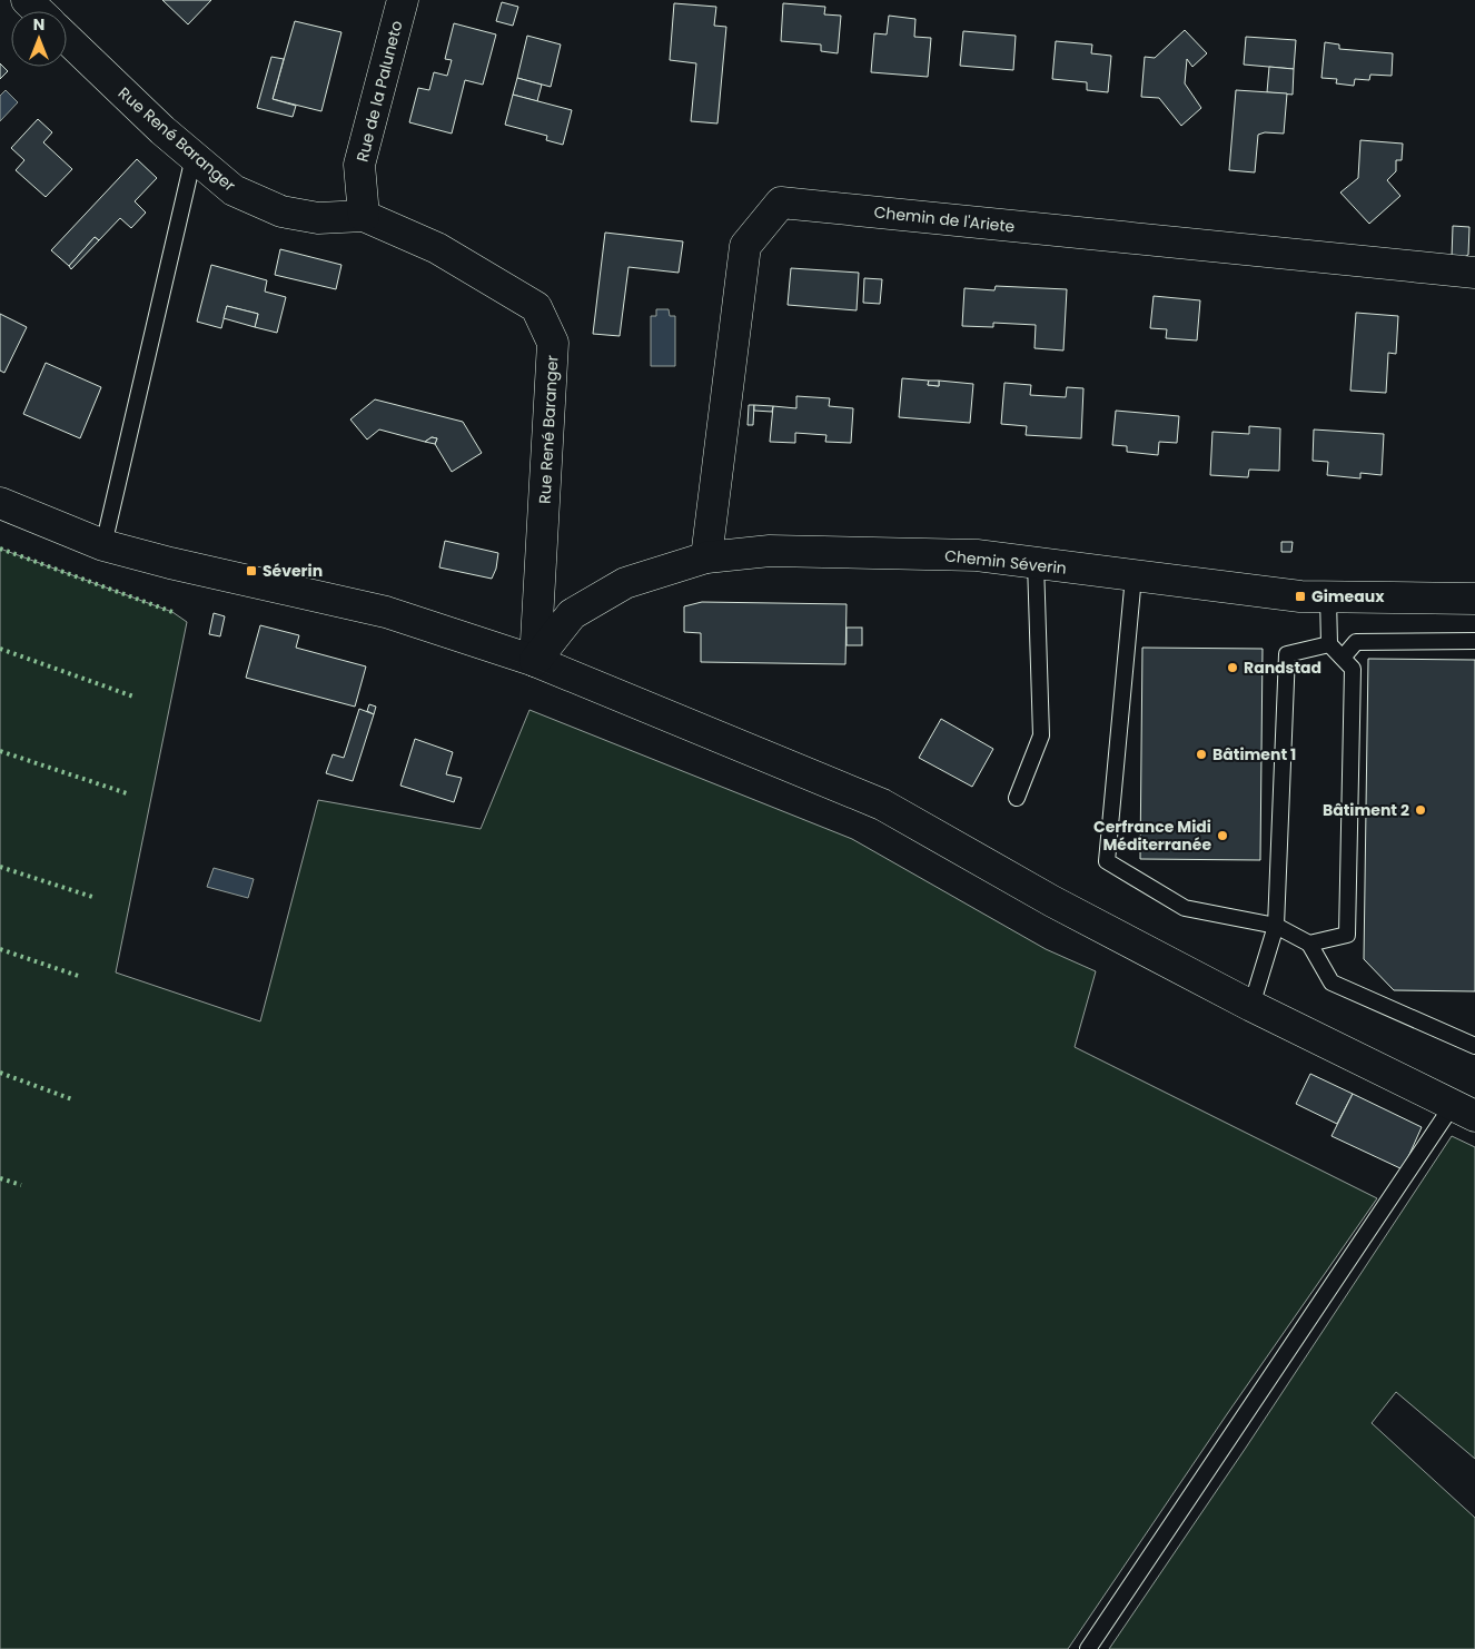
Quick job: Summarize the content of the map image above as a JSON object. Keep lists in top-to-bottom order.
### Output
{
  "streets": {
    "street": [
      "Rue de la Paluneto",
      "Rue René Baranger",
      "Chemin de l'Ariete",
      "Chemin Séverin"
    ]
  },
  "crossings": [
    ["Rue de la Paluneto", "Rue René Baranger"],
    ["Rue René Baranger", "Chemin Séverin"],
    ["Chemin de l'Ariete", "Chemin Séverin"]
  ],
  "places": {
    "transit": ["Séverin", "Gimeaux"],
    "other": [
      "Randstad",
      "Bâtiment 1",
      "Bâtiment 2",
      "Cerfrance Midi Méditerranée"
    ]
  },
  "north": "top"
}
